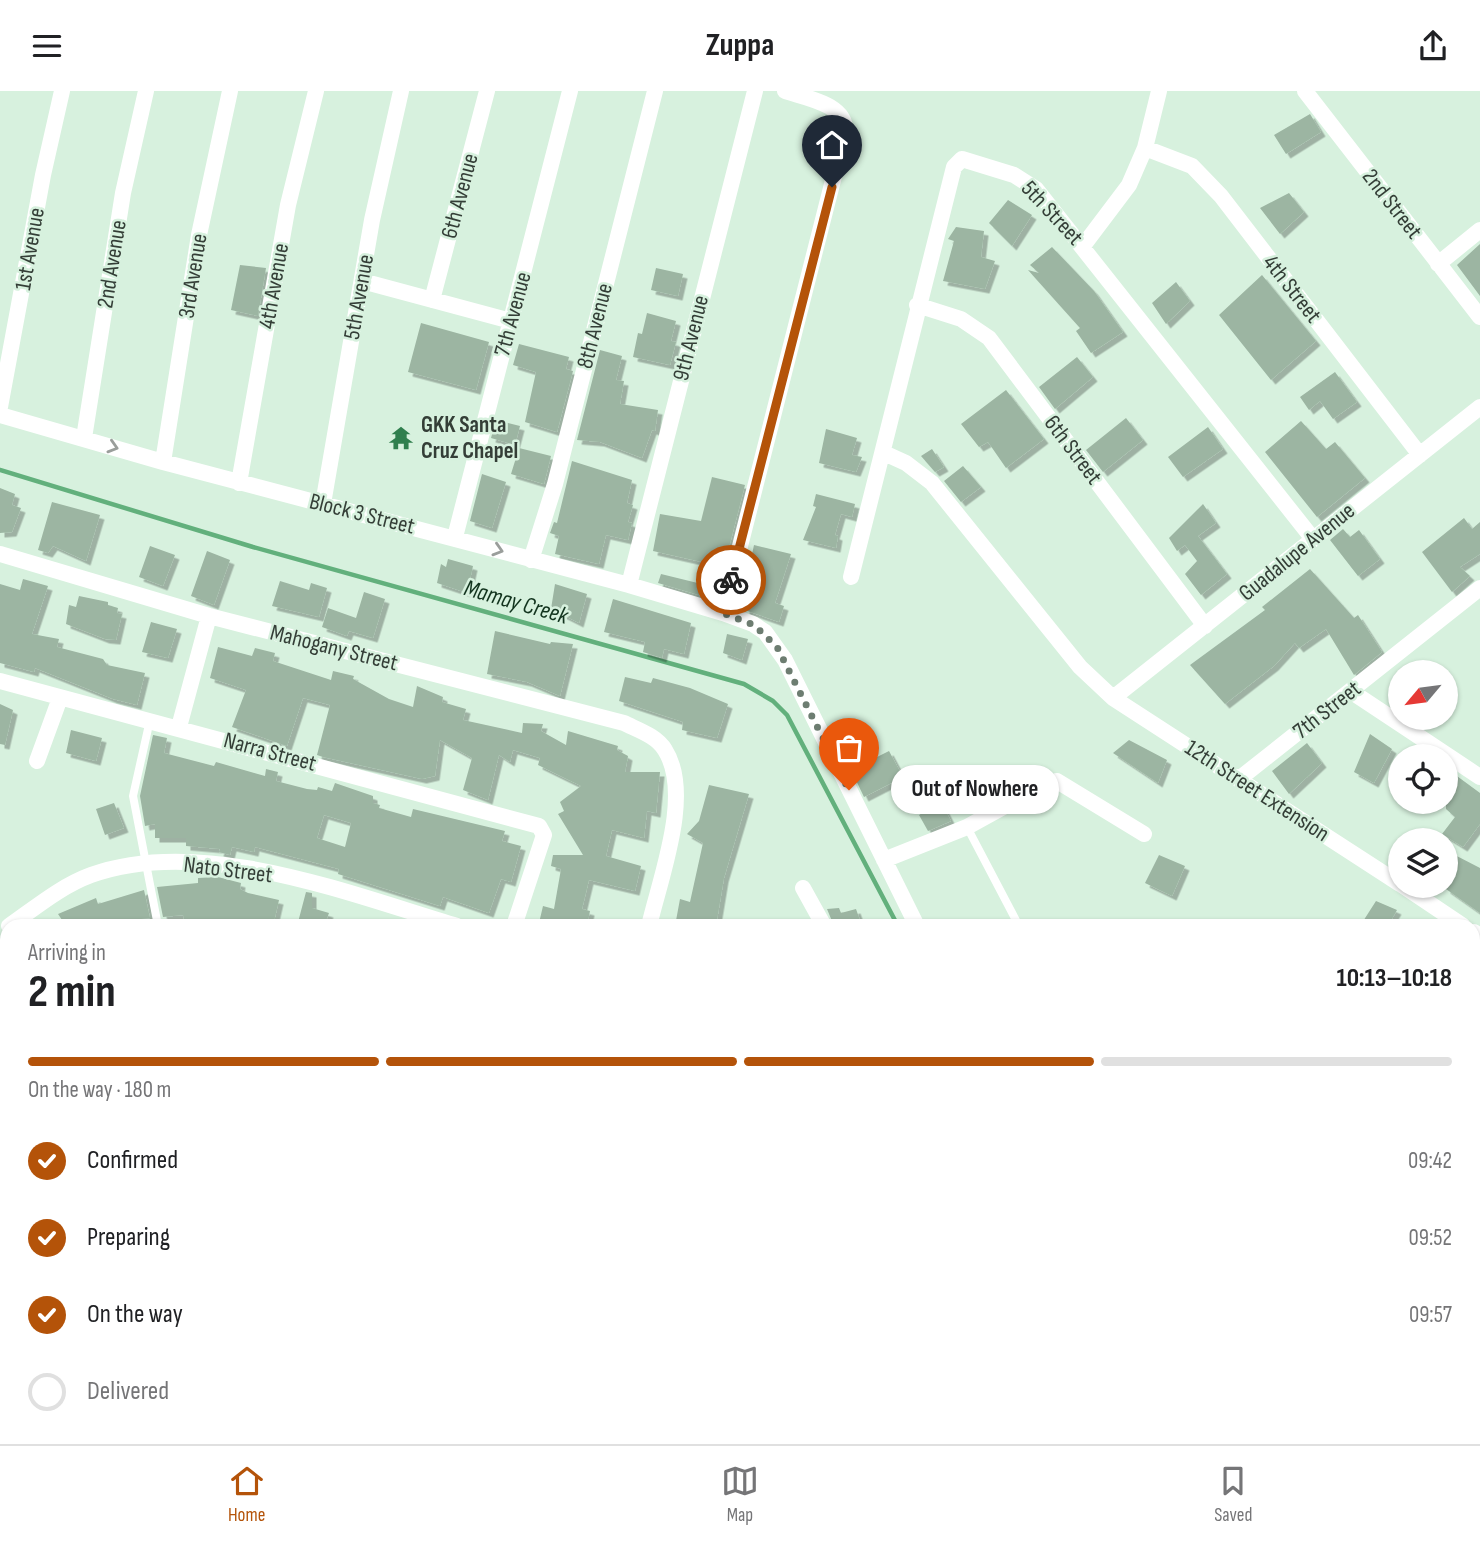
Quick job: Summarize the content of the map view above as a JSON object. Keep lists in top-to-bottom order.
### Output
{
  "streets": {
    "street": [
      "6th Avenue",
      "2nd Street",
      "5th Street",
      "1st Avenue",
      "2nd Avenue",
      "3rd Avenue",
      "4th Avenue",
      "4th Street",
      "5th Avenue",
      "7th Avenue",
      "8th Avenue",
      "9th Avenue",
      "6th Street",
      "Block 3 Street",
      "Guadalupe Avenue",
      "Mahogany Street",
      "7th Street",
      "Narra Street",
      "12th Street Extension",
      "Nato Street"
    ]
  },
  "crossings": [
    ["5th Street", "6th Street"],
    ["5th Street", "Guadalupe Avenue"],
    ["2nd Avenue", "Block 3 Street"],
    ["3rd Avenue", "Block 3 Street"],
    ["4th Avenue", "Block 3 Street"],
    ["4th Street", "Guadalupe Avenue"],
    ["5th Avenue", "Block 3 Street"],
    ["7th Avenue", "Block 3 Street"],
    ["8th Avenue", "Block 3 Street"],
    ["9th Avenue", "Block 3 Street"],
    ["6th Street", "Guadalupe Avenue"],
    ["Guadalupe Avenue", "12th Street Extension"],
    ["7th Street", "12th Street Extension"]
  ],
  "water": ["Mamay Creek"],
  "places": {
    "temple": ["GKK Santa Cruz Chapel"],
    "other": ["Out of Nowhere"]
  },
  "north": "bottom left",
  "page": {
    "header": "Zuppa",
    "bubble": "Out of Nowhere",
    "heading": ["2 min", "Arriving in", "10:13–10:18"],
    "bar": "On the way · 180 m",
    "list": [
      ["Confirmed", "09:42"],
      ["Preparing", "09:52"],
      ["On the way", "09:57"],
      "Delivered"
    ],
    "tabs": ["Home", "Map", "Saved"]
  }
}
